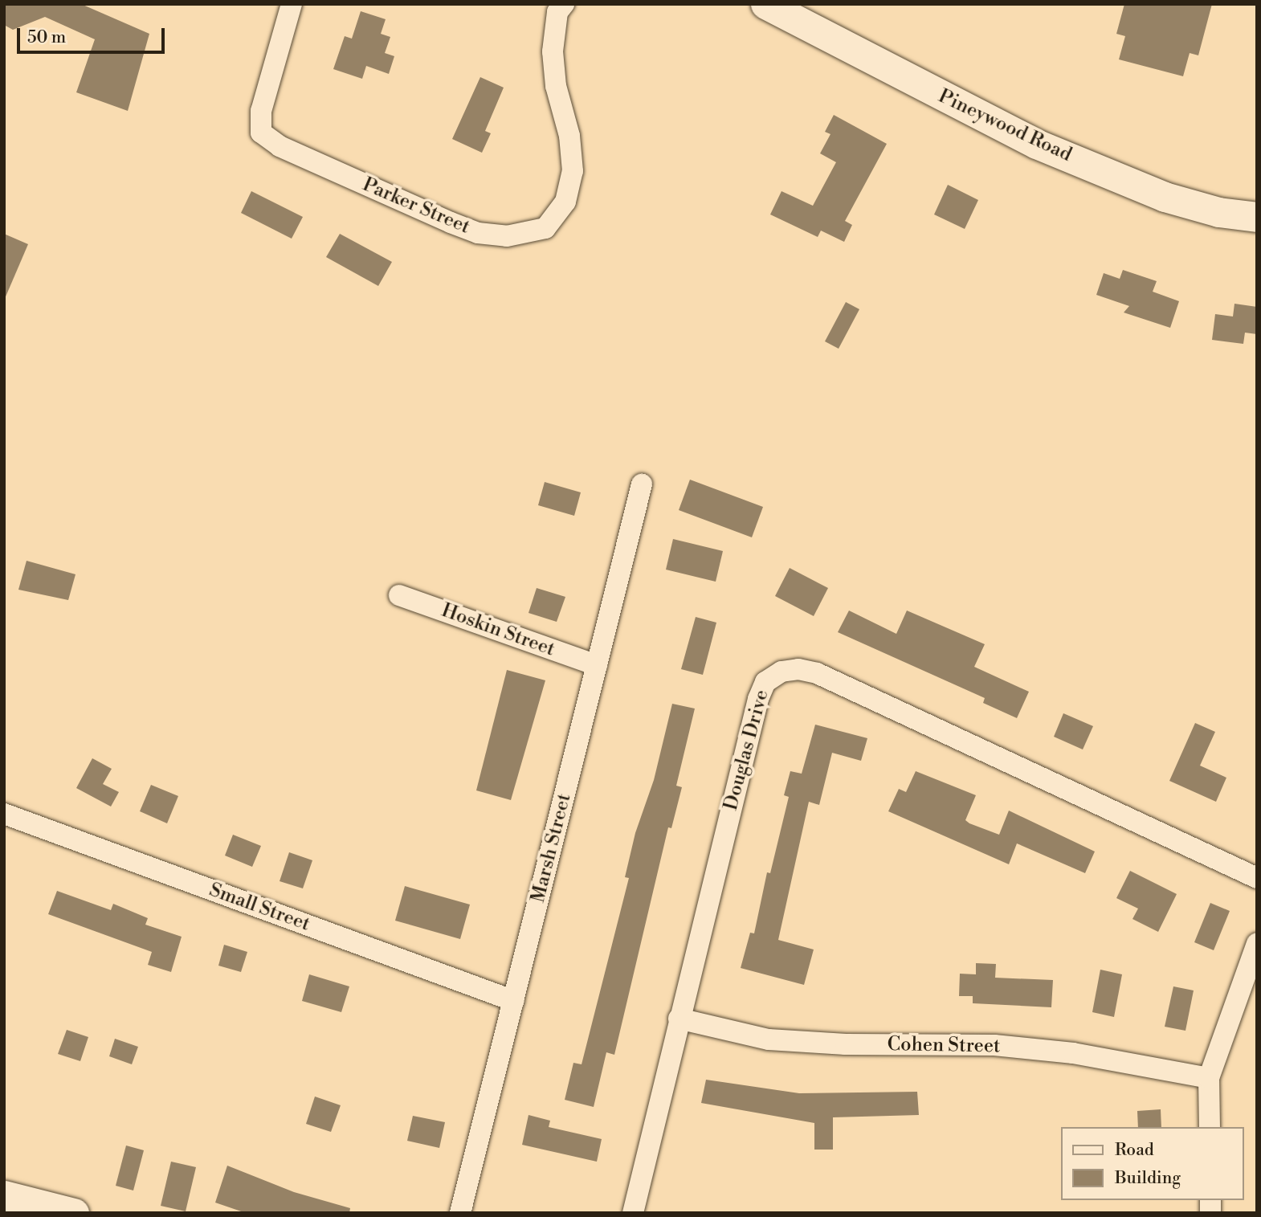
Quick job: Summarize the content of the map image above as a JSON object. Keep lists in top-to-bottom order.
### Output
{
  "streets": {
    "street": [
      "Pineywood Road",
      "Parker Street",
      "Hoskin Street",
      "Douglas Drive",
      "Marsh Street",
      "Small Street",
      "Cohen Street"
    ]
  },
  "crossings": [
    ["Hoskin Street", "Marsh Street"],
    ["Douglas Drive", "Cohen Street"],
    ["Marsh Street", "Small Street"]
  ],
  "legend": ["Road", "Building"],
  "scale_bar": "50 m"
}
